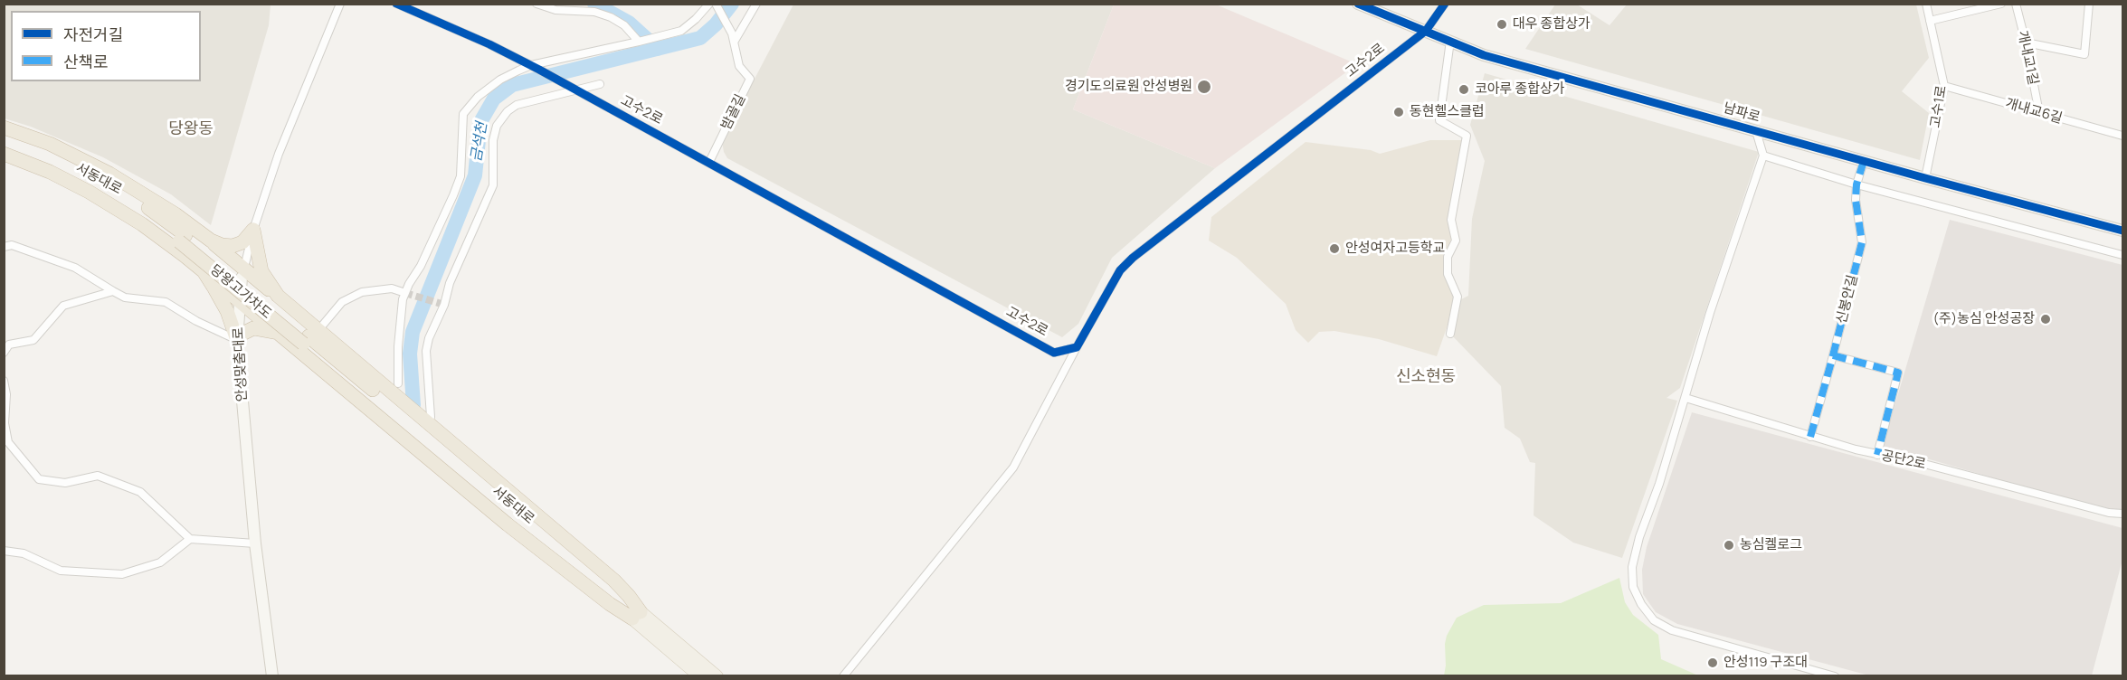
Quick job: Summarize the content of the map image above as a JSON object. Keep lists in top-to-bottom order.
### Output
{
  "streets": {
    "highway": ["서동대로", "당왕고가차도"],
    "street": [
      "개내교1길",
      "고수2로",
      "고수1로",
      "개내교6길",
      "밤골길",
      "남파로",
      "신봉안길",
      "안성맞춤대로",
      "공단2로"
    ]
  },
  "crossings": [
    ["개내교1길", "개내교6길"],
    ["고수2로", "밤골길"],
    ["고수2로", "남파로"],
    ["고수1로", "개내교6길"],
    ["고수1로", "남파로"],
    ["남파로", "신봉안길"],
    ["서동대로", "당왕고가차도"],
    ["신봉안길", "공단2로"]
  ],
  "districts": ["당왕동", "신소현동"],
  "water": ["금석천"],
  "places": [
    "대우 종합상가",
    "경기도의료원 안성병원",
    "코아루 종합상가",
    "동현헬스클럽",
    "안성여자고등학교",
    "(주)농심 안성공장",
    "농심켈로그",
    "안성119 구조대"
  ],
  "legend": ["자전거길", "산책로"]
}
